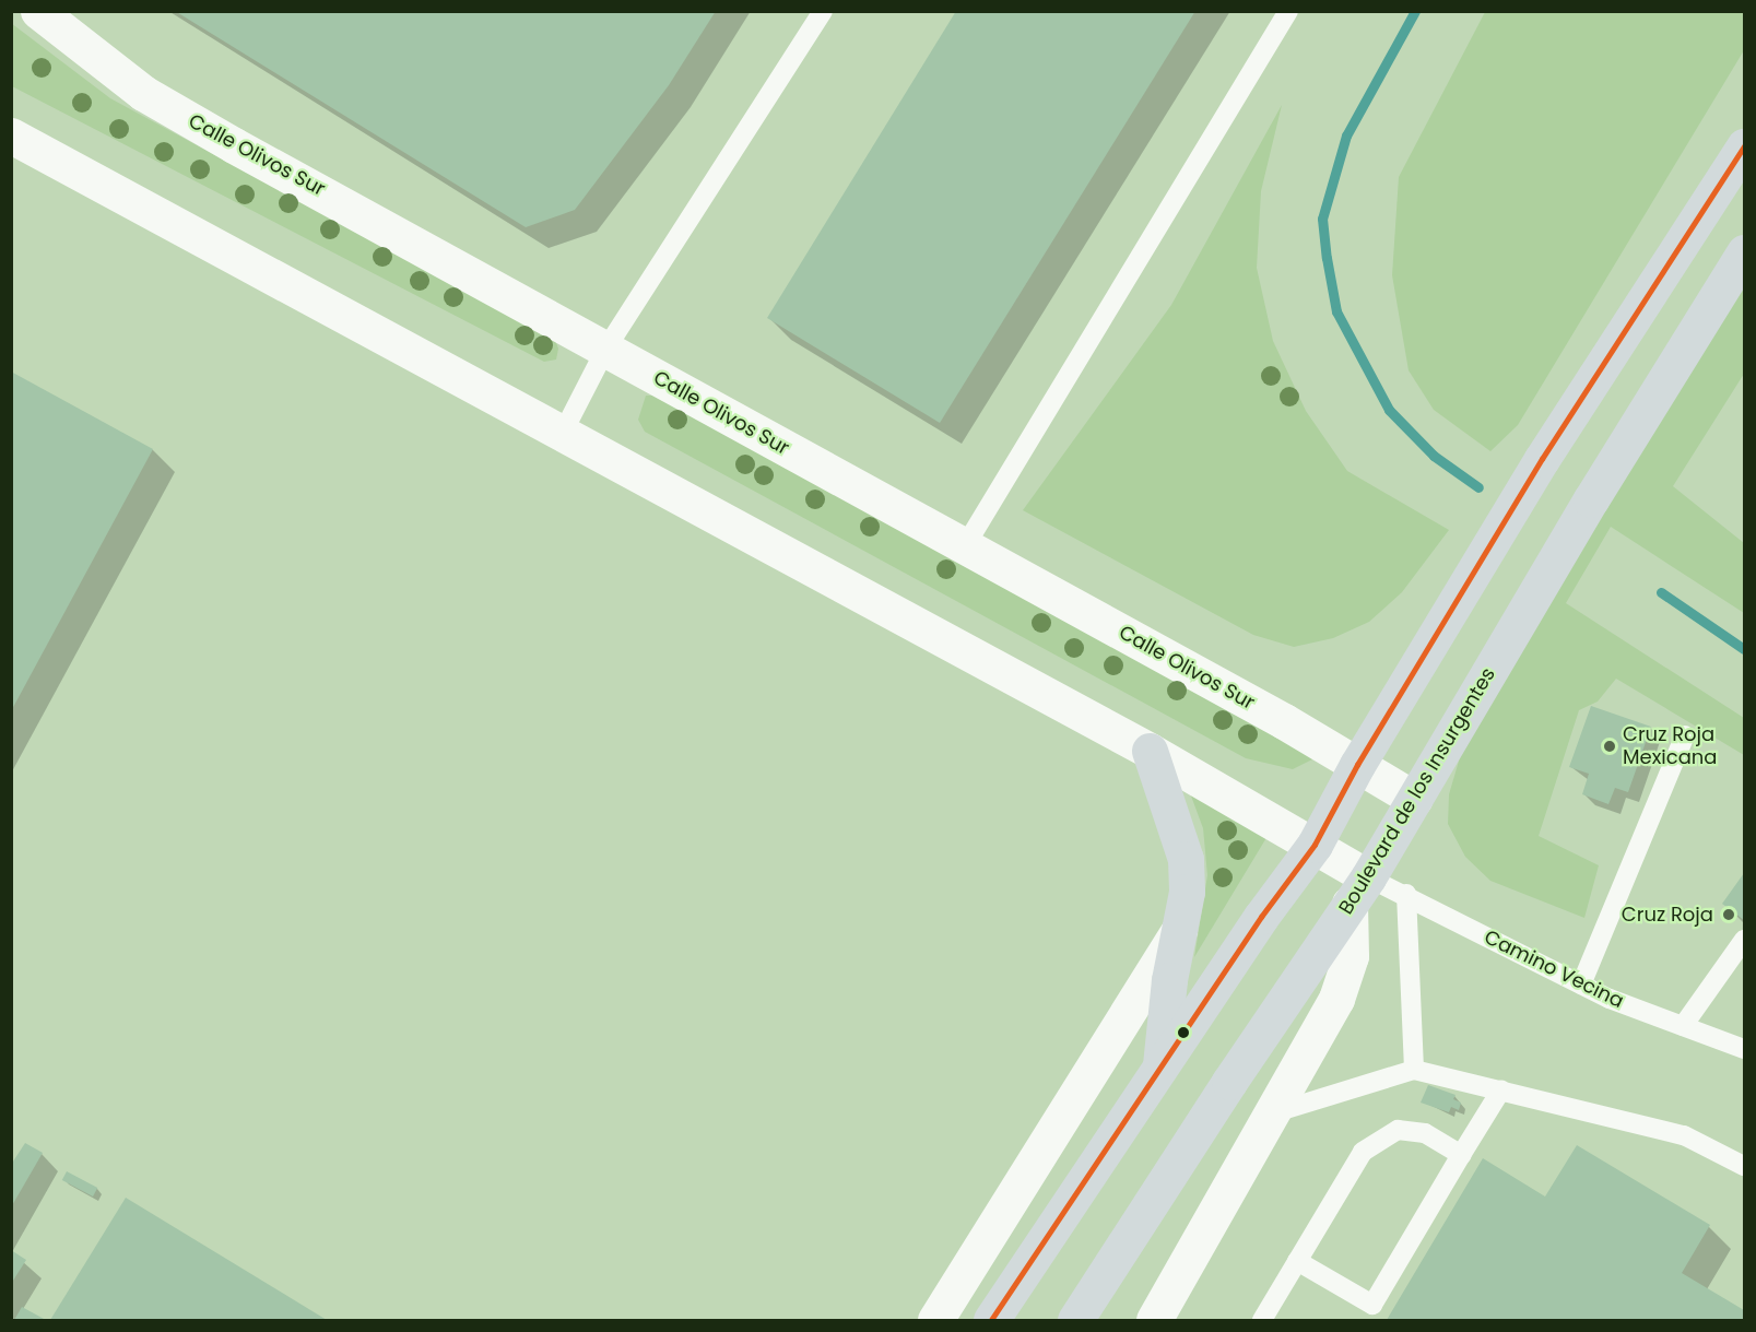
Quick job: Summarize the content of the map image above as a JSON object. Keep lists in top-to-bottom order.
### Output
{
  "streets": {
    "highway": ["Boulevard de los Insurgentes"],
    "main road": ["Calle Olivos Sur"],
    "lane": ["Camino Vecina"]
  },
  "crossings": [
    ["Calle Olivos Sur", "Boulevard de los Insurgentes"],
    ["Boulevard de los Insurgentes", "Camino Vecina"]
  ],
  "places": ["Cruz Roja Mexicana", "Cruz Roja"]
}
